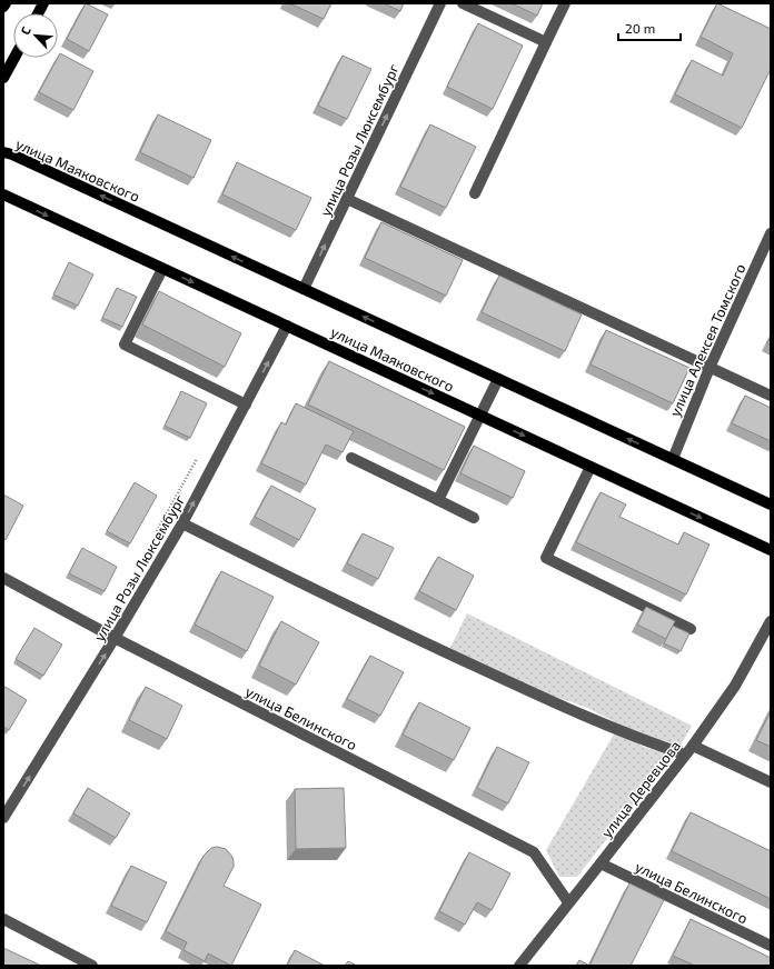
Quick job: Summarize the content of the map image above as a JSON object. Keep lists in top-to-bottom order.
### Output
{
  "streets": {
    "main road": ["улица Маяковского"],
    "street": [
      "улица Розы Люксембург",
      "улица Алексея Томского",
      "улица Белинского",
      "улица Деревцова"
    ]
  },
  "crossings": [
    ["улица Розы Люксембург", "улица Маяковского"],
    ["улица Розы Люксембург", "улица Белинского"],
    ["улица Маяковского", "улица Алексея Томского"],
    ["улица Белинского", "улица Деревцова"]
  ],
  "one_way": ["улица Розы Люксембург"],
  "scale_bar": "20 m",
  "north": "top left"
}
